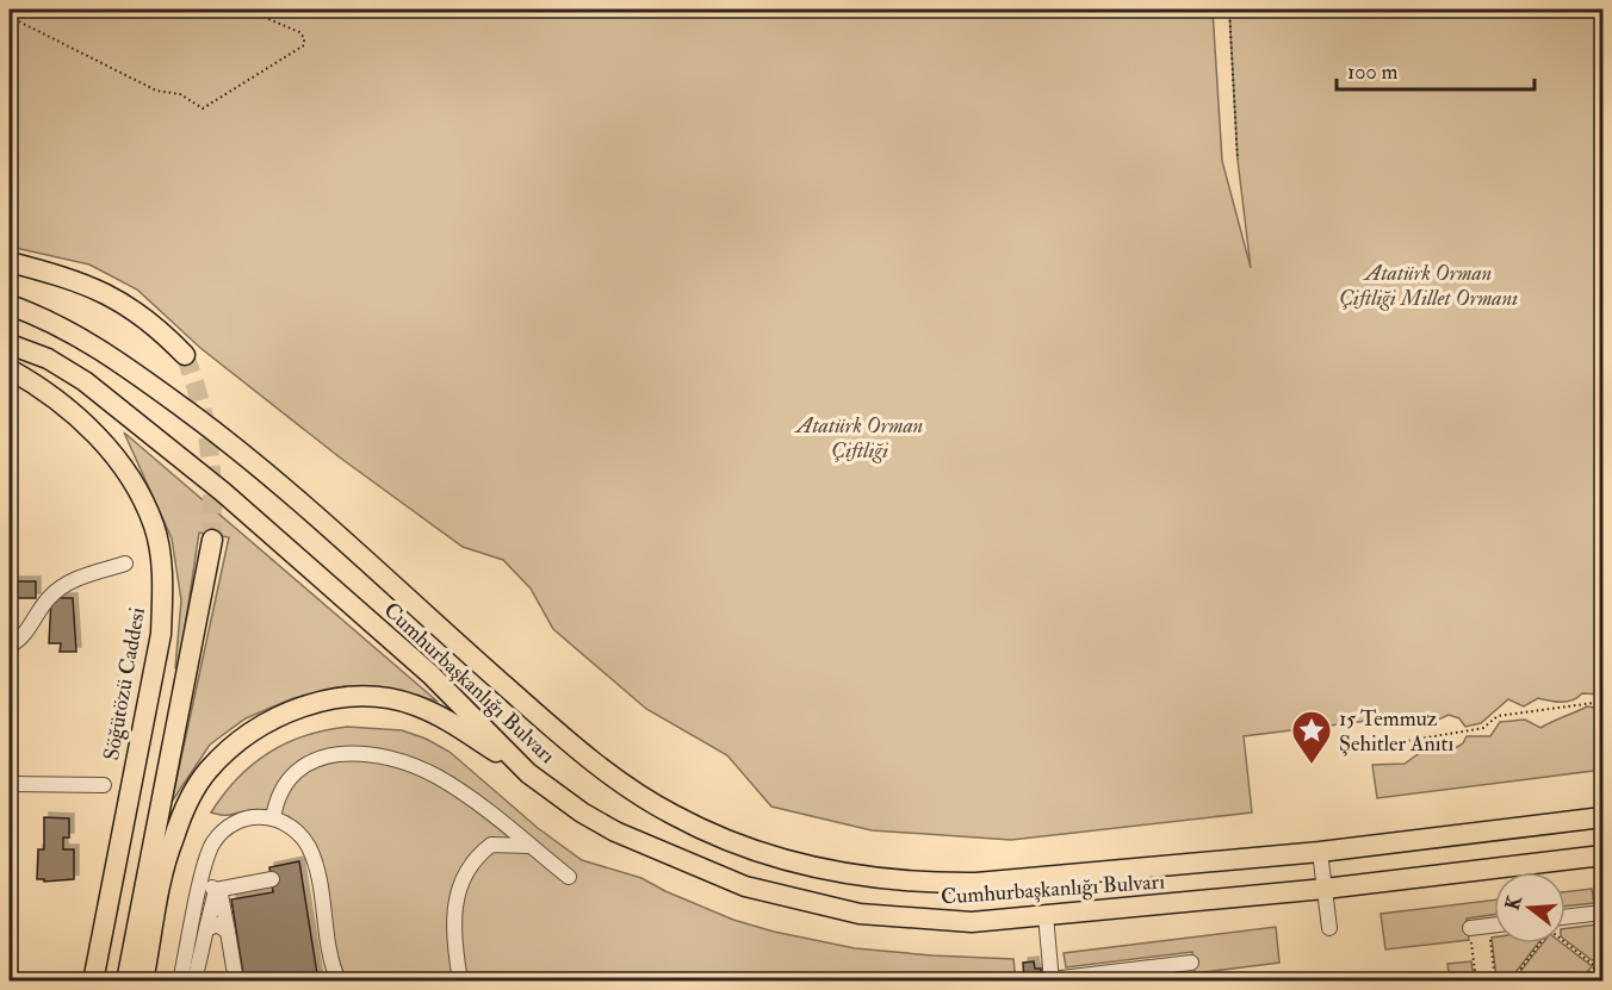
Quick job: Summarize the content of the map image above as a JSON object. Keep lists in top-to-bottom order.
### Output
{
  "streets": {
    "main road": ["Cumhurbaşkanlığı Bulvarı", "Söğütözü Caddesi"]
  },
  "parks": ["Atatürk Orman Çiftliği Millet Ormanı", "Atatürk Orman Çiftliği"],
  "places": {
    "place": ["15 Temmuz Şehitler Anıtı"]
  },
  "scale_bar": "100 m",
  "north": "left"
}
